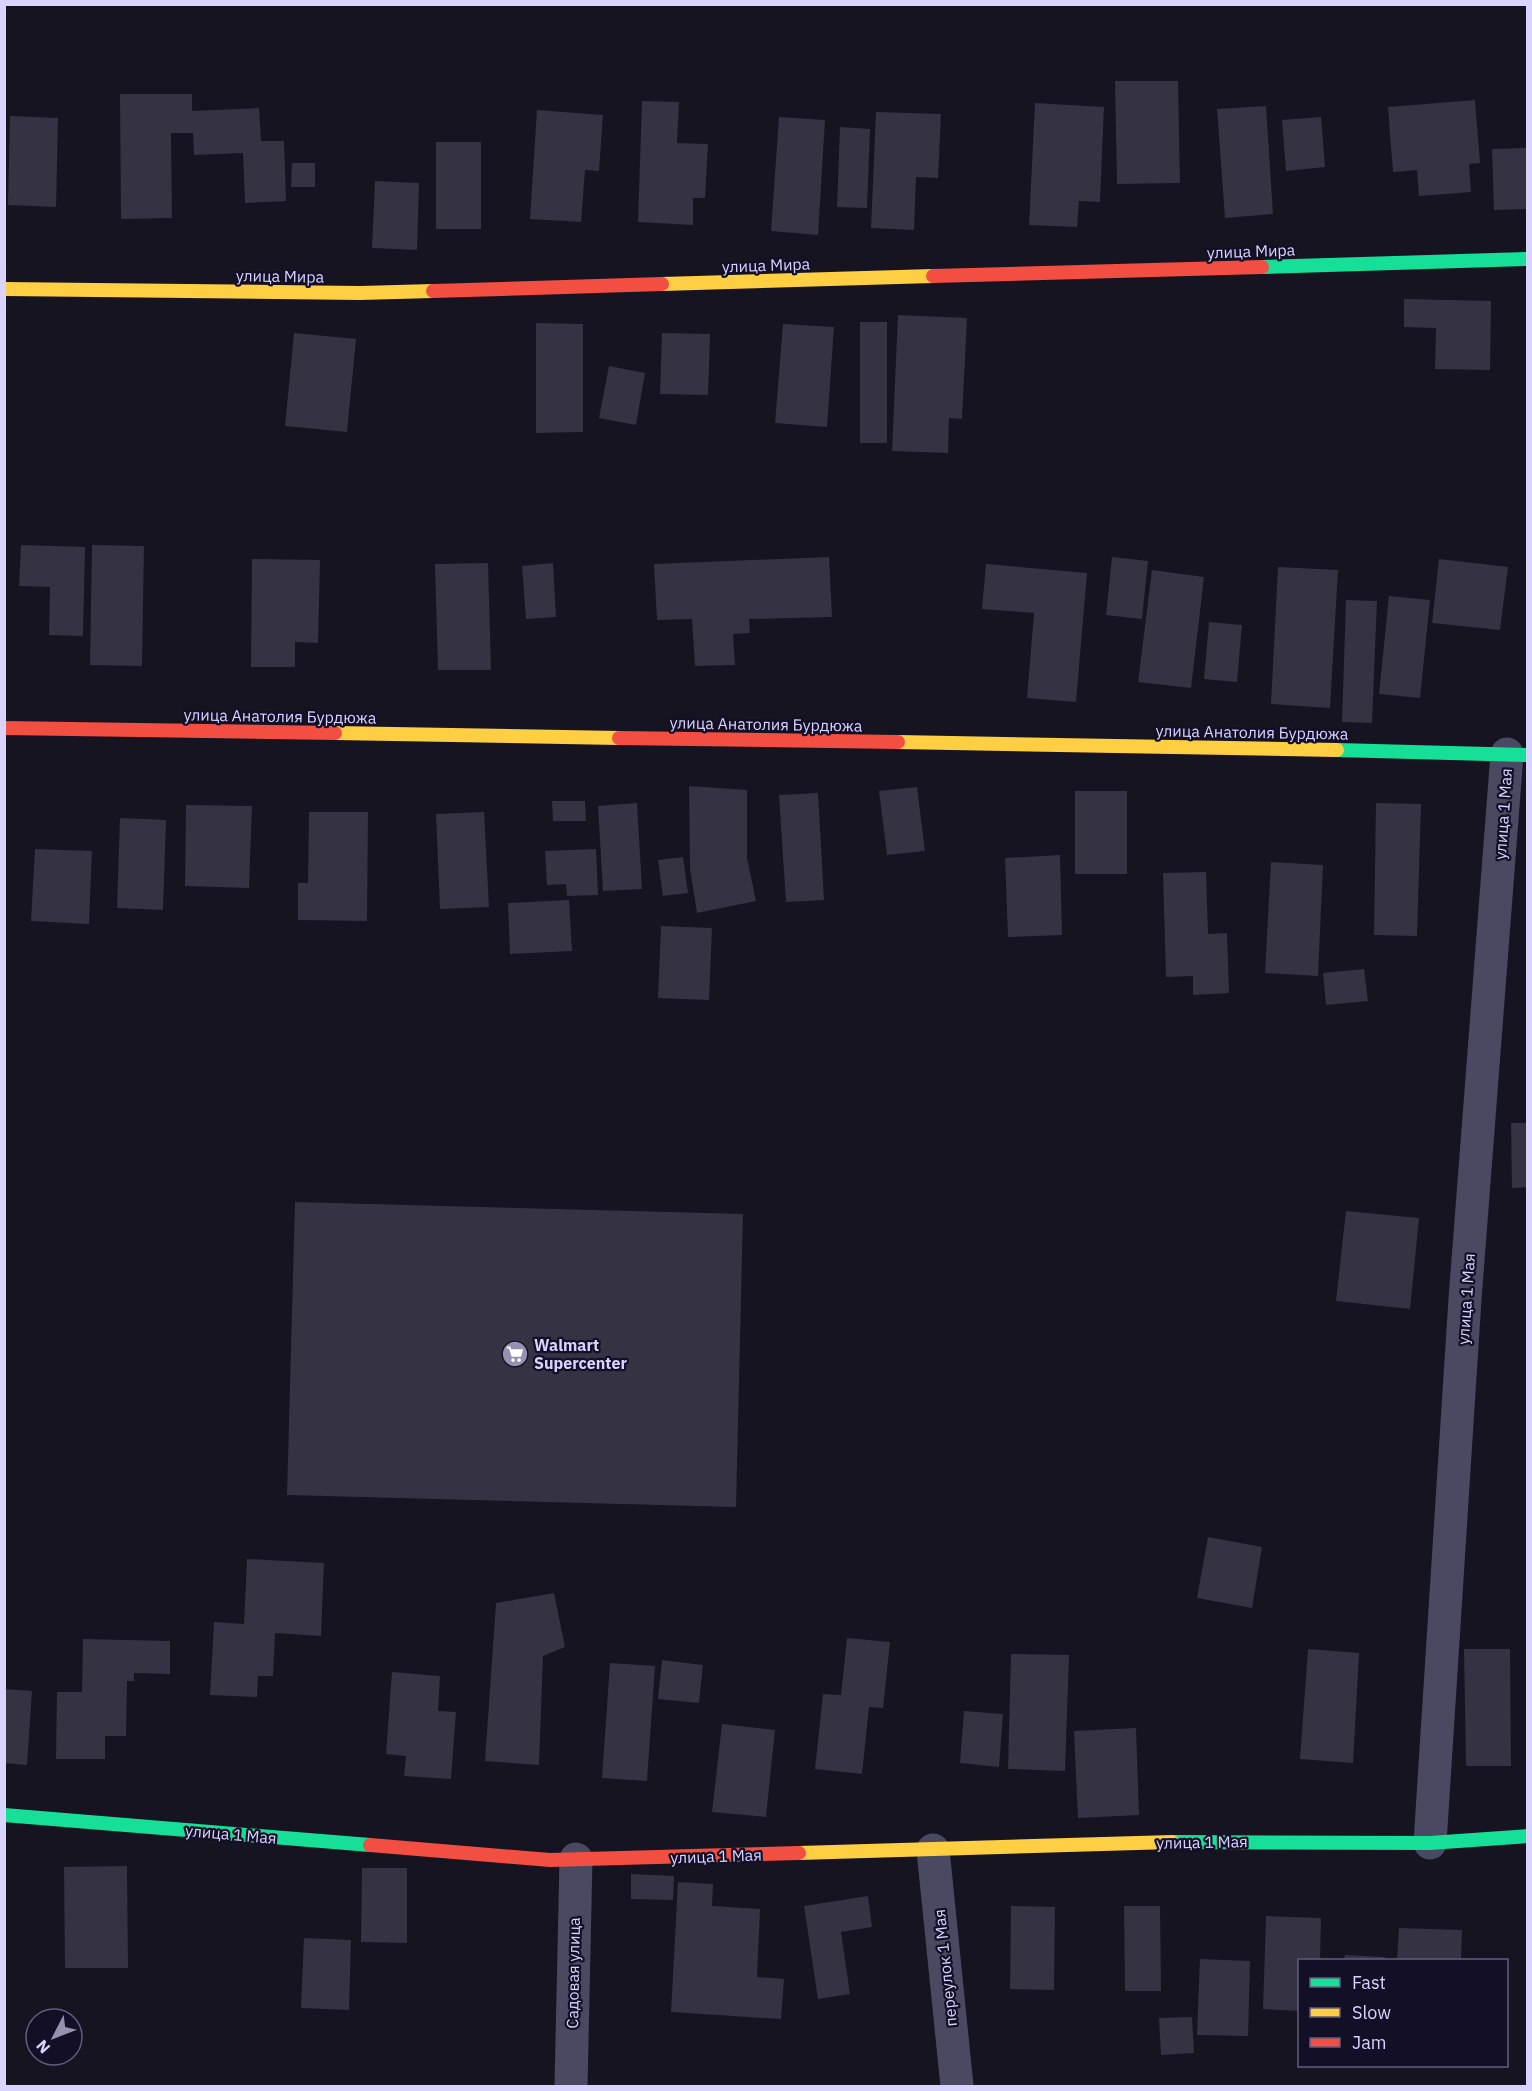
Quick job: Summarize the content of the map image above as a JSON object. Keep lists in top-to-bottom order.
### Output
{
  "streets": {
    "street": [
      "улица Мира",
      "улица Анатолия Бурдюжа",
      "улица 1 Мая",
      "переулок 1 Мая",
      "Садовая улица"
    ]
  },
  "crossings": [
    ["улица Анатолия Бурдюжа", "улица 1 Мая"],
    ["улица 1 Мая", "переулок 1 Мая"],
    ["улица 1 Мая", "Садовая улица"]
  ],
  "places": {
    "supermarket": ["Walmart Supercenter"]
  },
  "legend": ["Fast", "Slow", "Jam"],
  "north": "bottom left"
}
